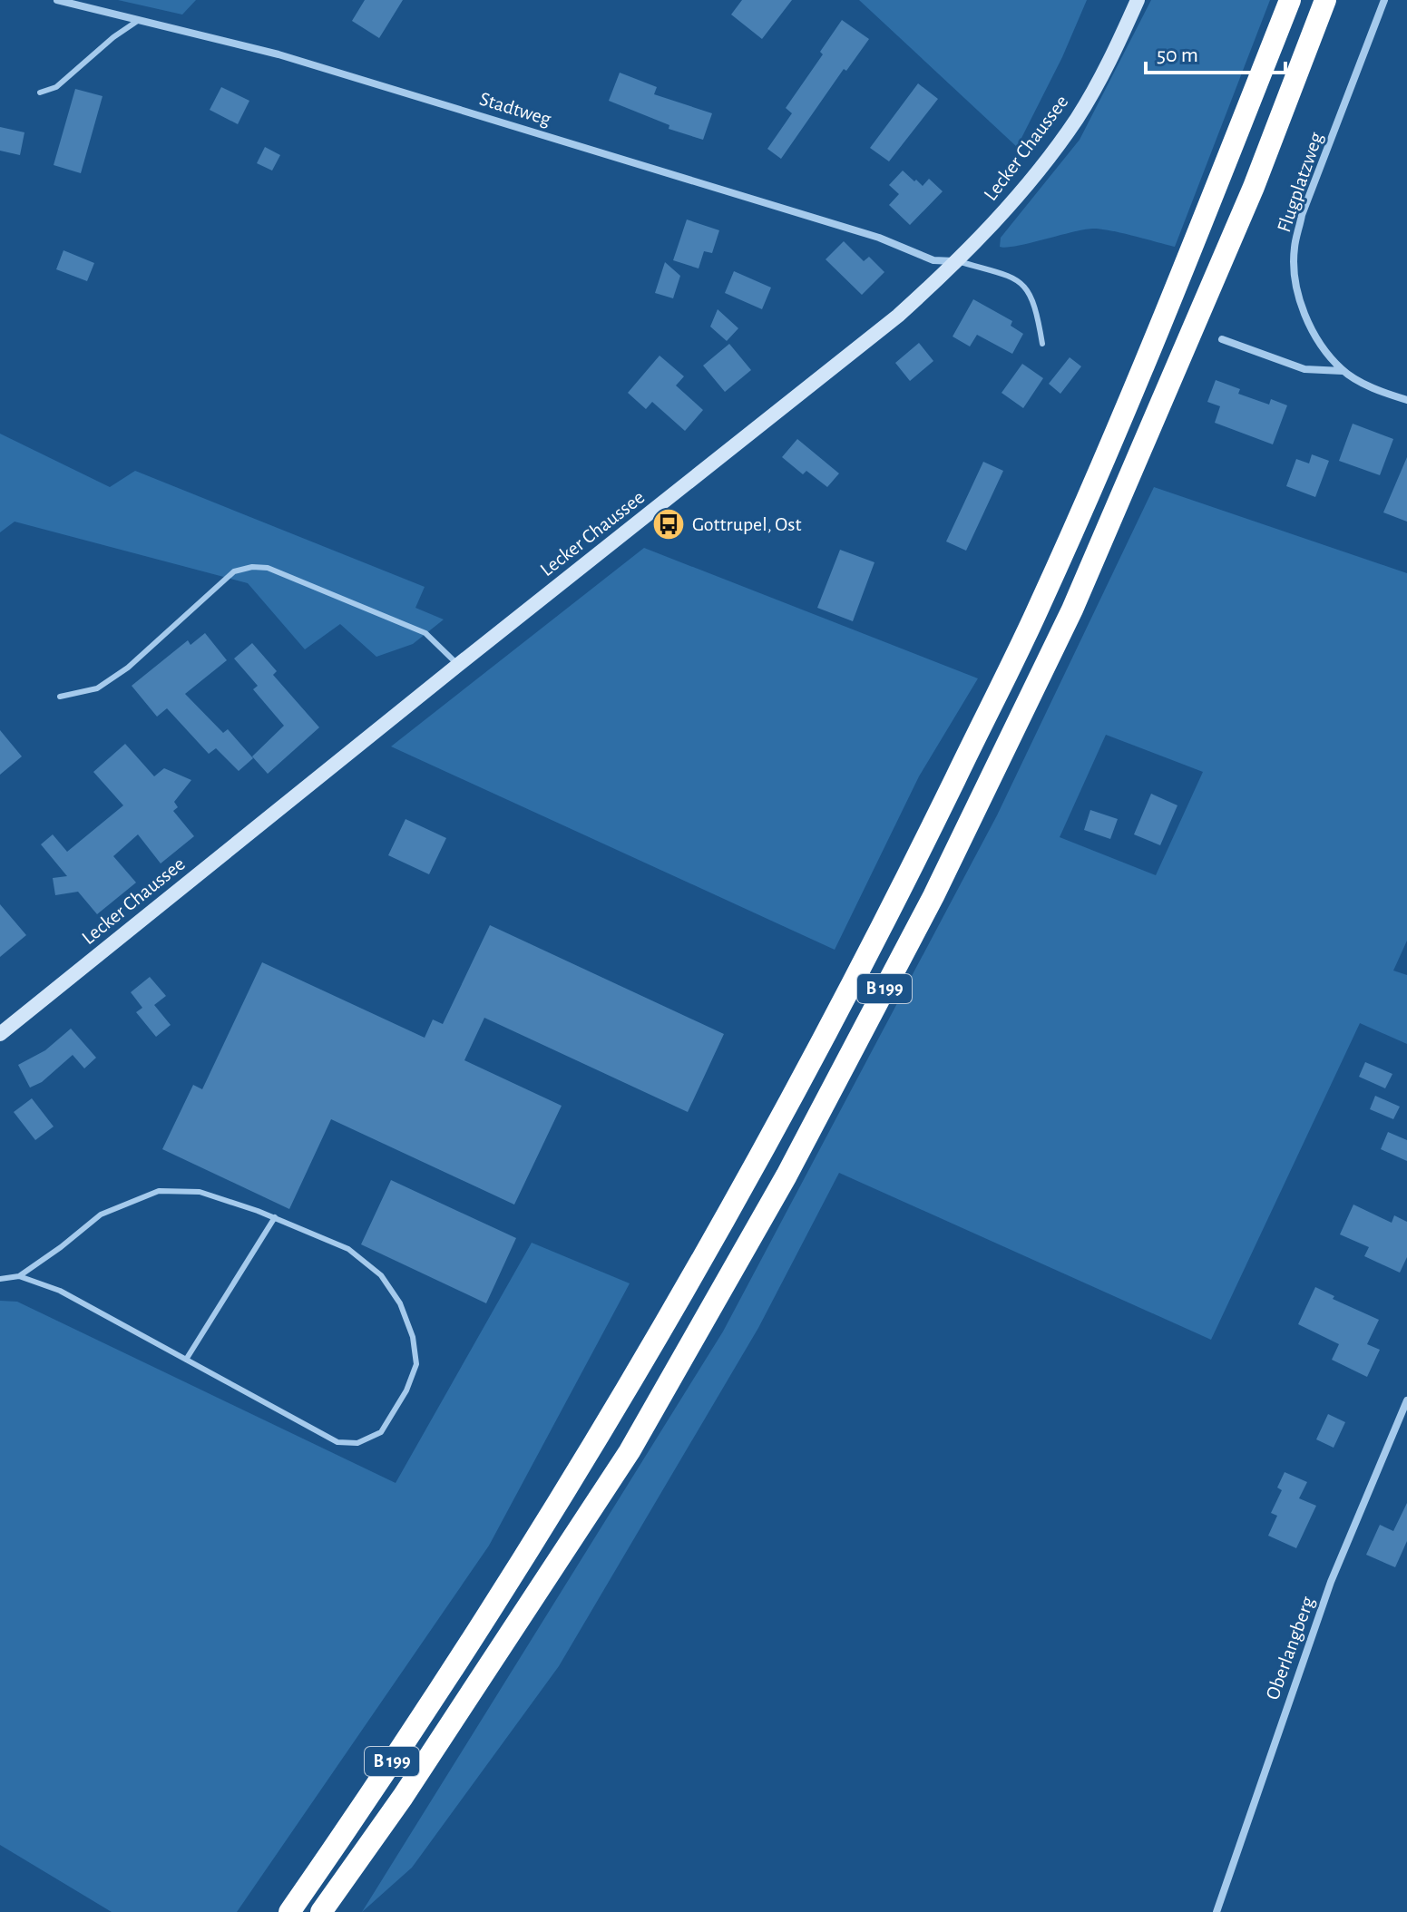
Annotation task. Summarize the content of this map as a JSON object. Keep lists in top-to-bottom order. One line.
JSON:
{"streets":{"highway":["B 199"],"street":["Stadtweg","Lecker Chaussee","Flugplatzweg","Oberlangberg"]},"crossings":[["Stadtweg","Lecker Chaussee"]],"places":{"bus stop":["Gottrupel, Ost"]},"scale_bar":"50 m"}
